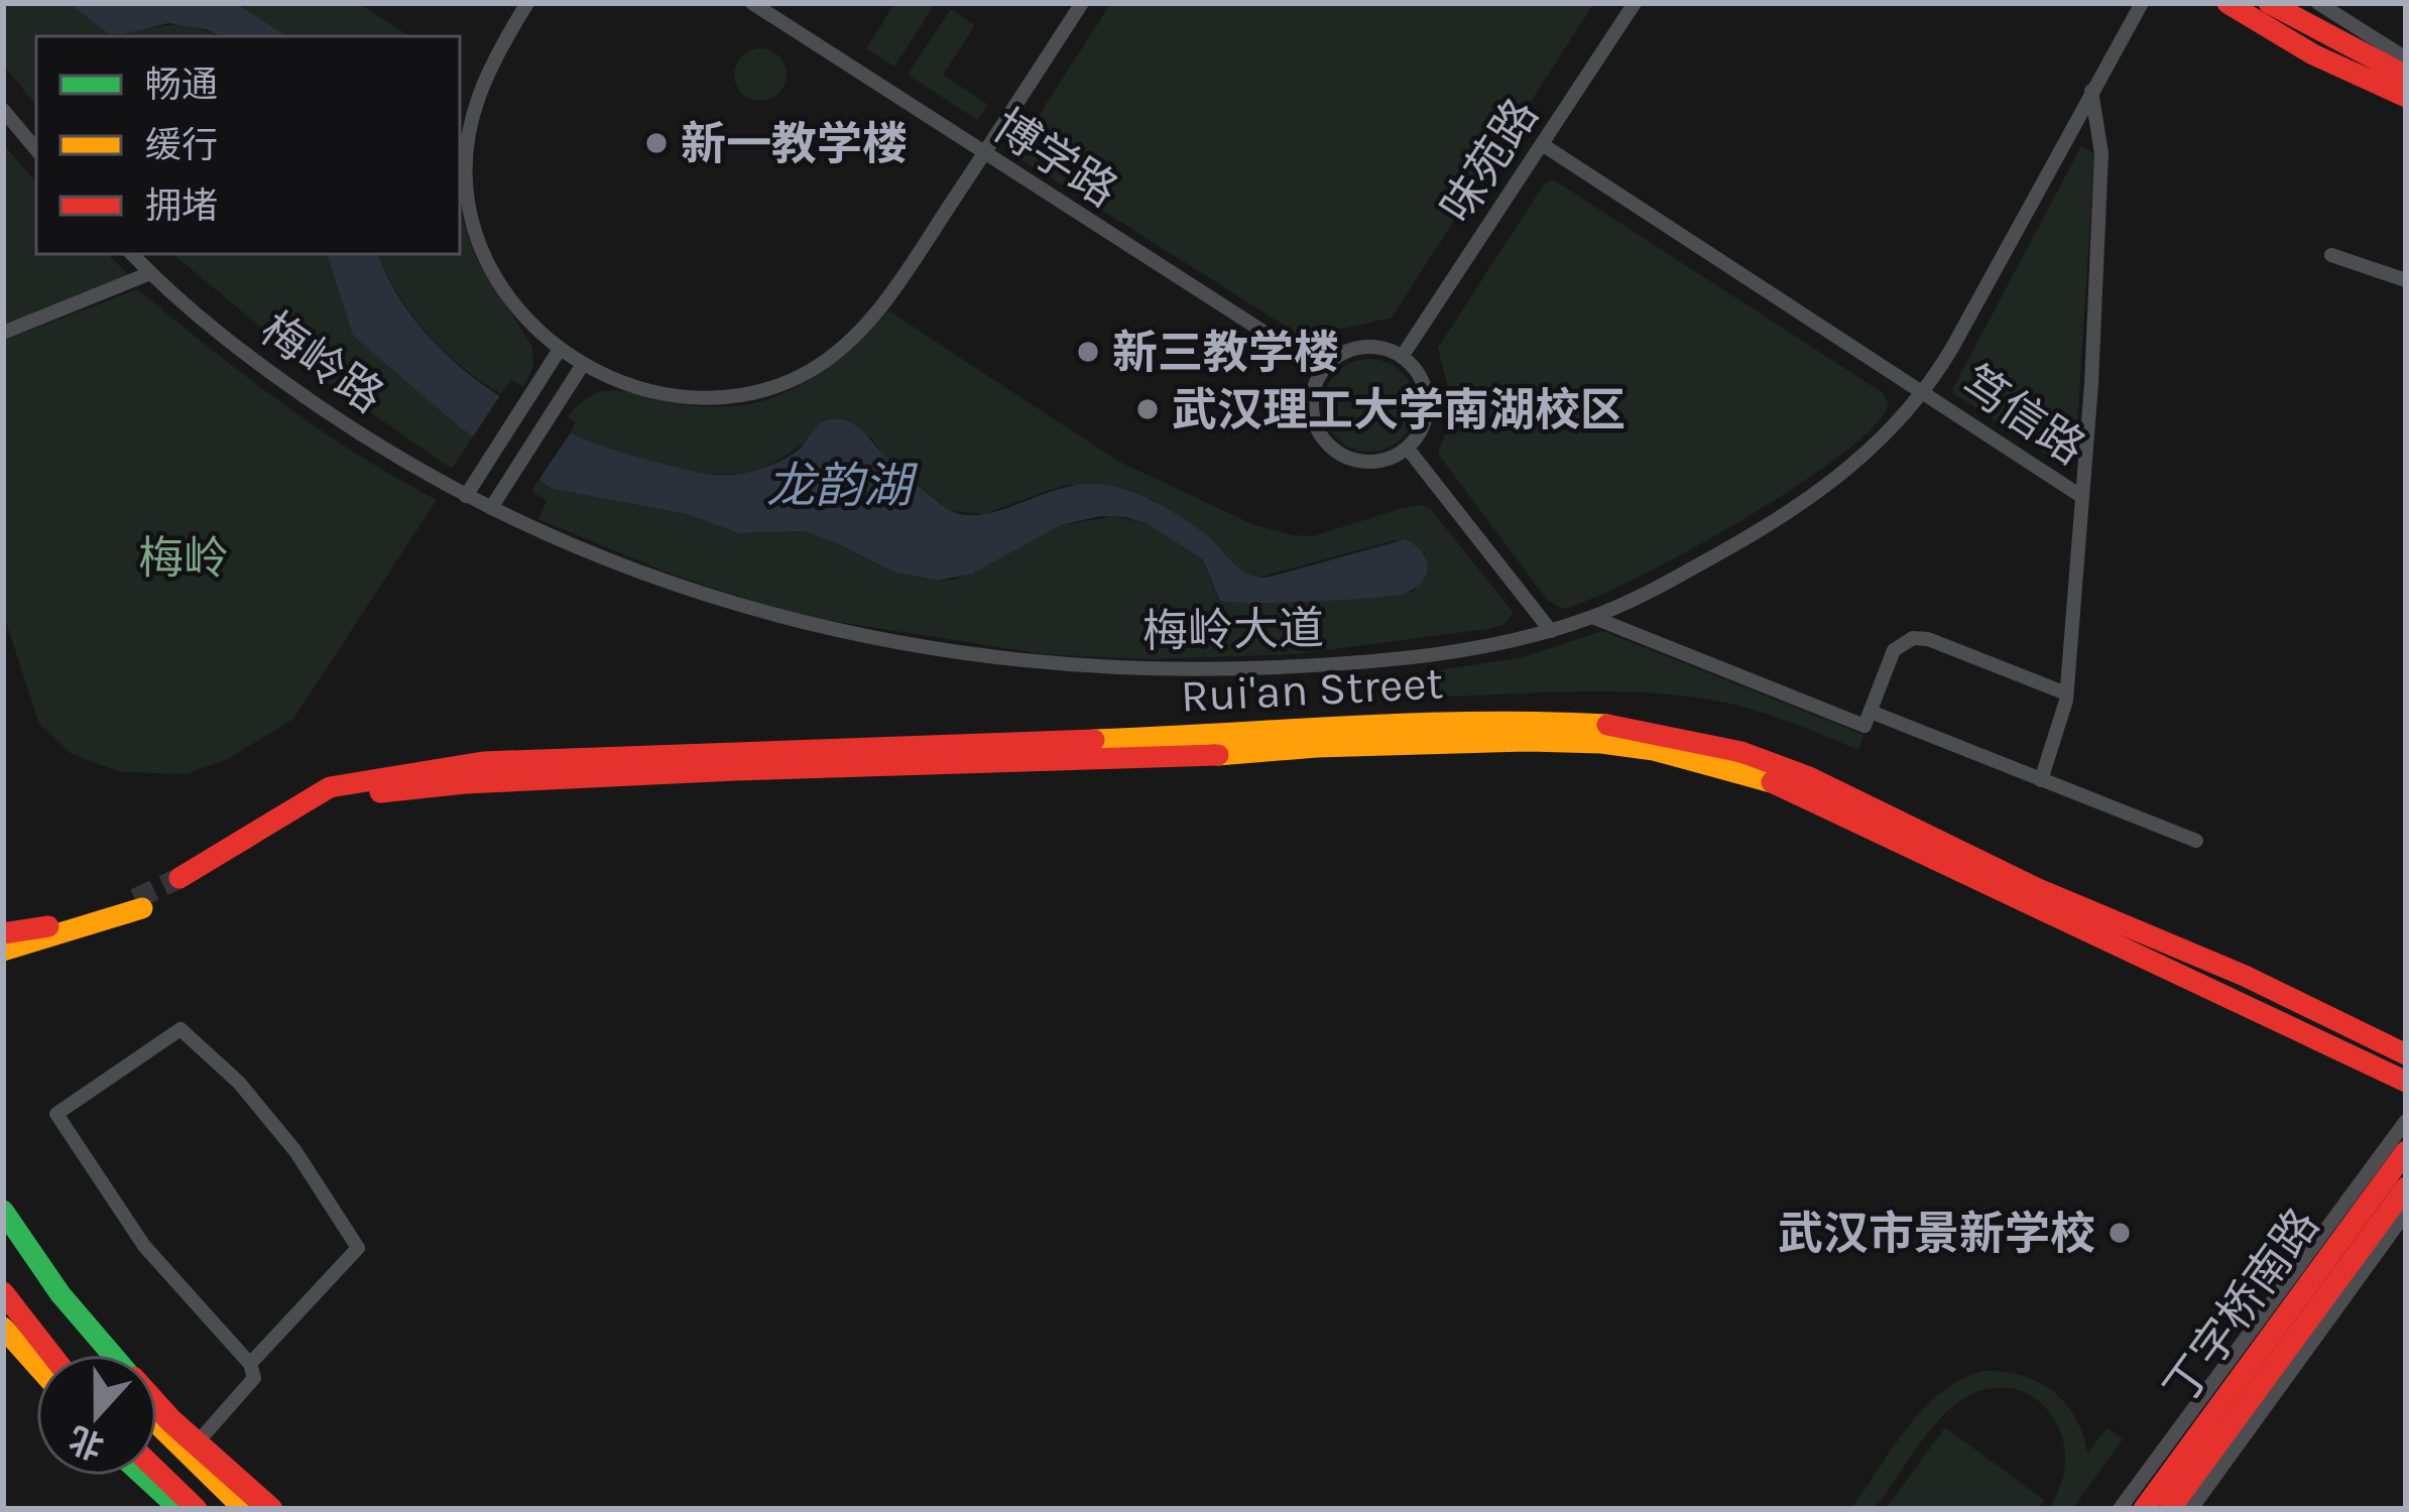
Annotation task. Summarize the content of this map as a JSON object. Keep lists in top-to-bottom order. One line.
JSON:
{"streets":{"main road":["Rui'an Street","丁字桥南路"],"street":["博学路","味苑路","梅岭路","笃信路","梅岭大道"]},"crossings":[["博学路","味苑路"],["味苑路","笃信路"],["梅岭路","梅岭大道"],["笃信路","梅岭大道"]],"water":["龙韵湖"],"parks":["梅岭"],"places":["新一教学楼","新三教学楼","武汉理工大学南湖校区","武汉市景新学校"],"legend":["畅通","缓行","拥堵"],"north":"bottom"}
